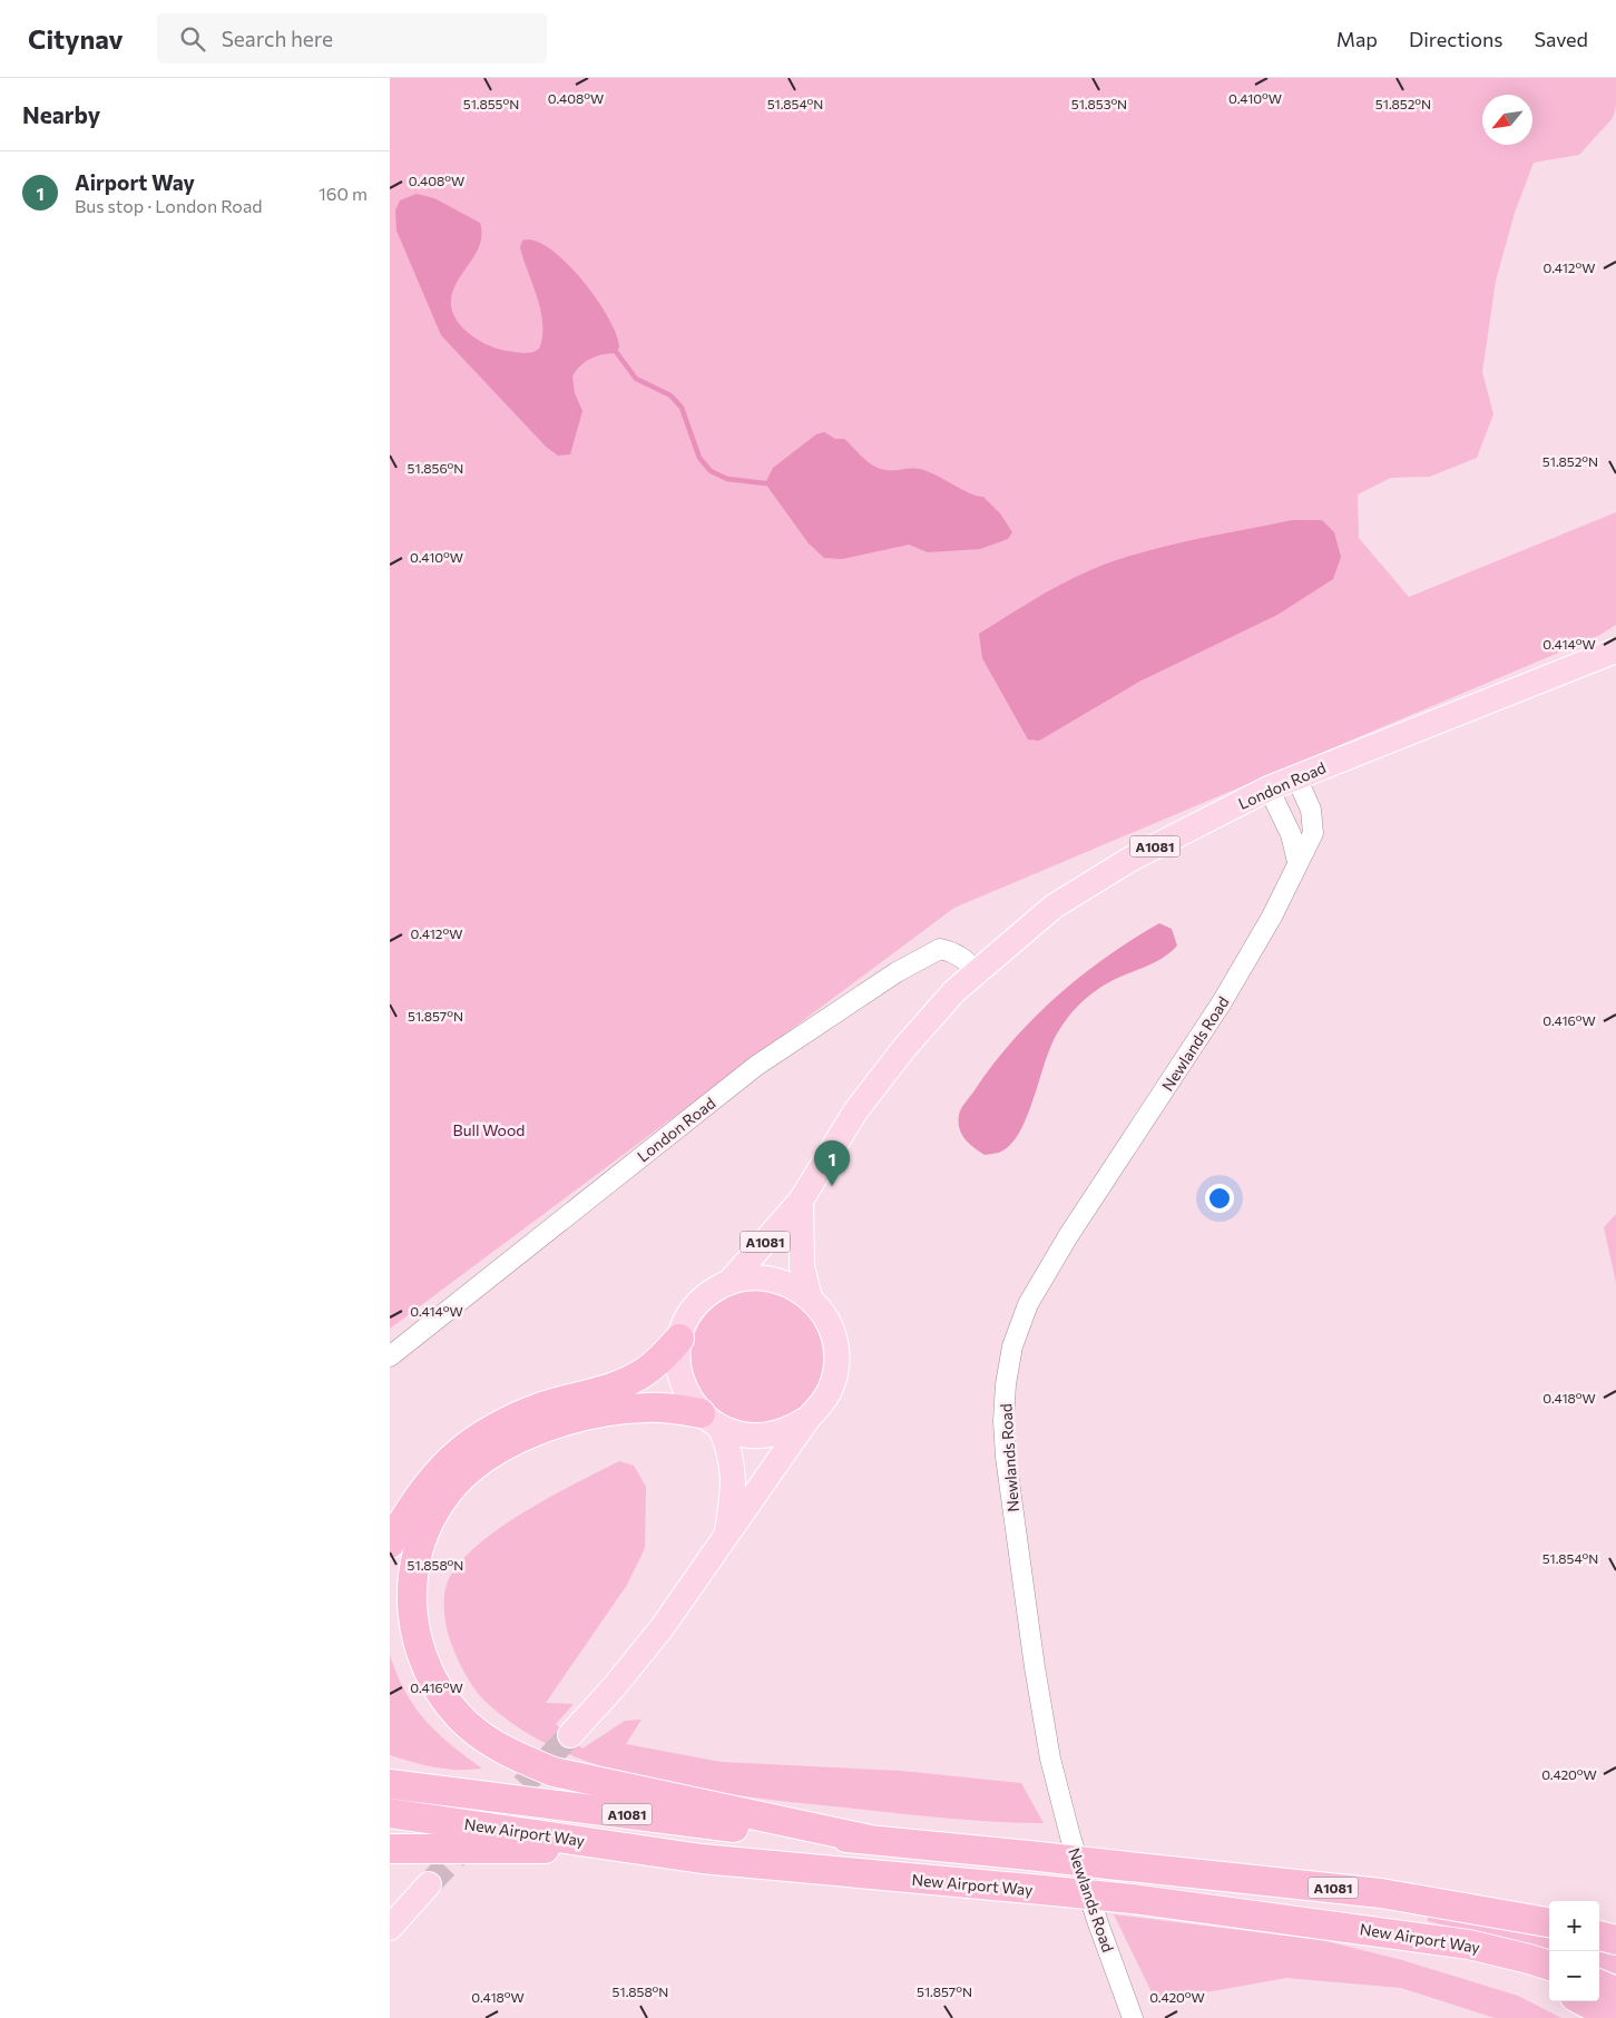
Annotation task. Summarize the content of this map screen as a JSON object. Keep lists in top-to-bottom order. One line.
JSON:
{"streets":{"highway":["A1081","New Airport Way"],"main road":["London Road"],"street":["Newlands Road"]},"crossings":[["London Road","A1081"],["London Road","Newlands Road"],["A1081","New Airport Way"]],"parks":["Bull Wood"],"north":"bottom left","page":{"header":"Citynav","search":"Search here","nav":["Map","Directions","Saved"],"heading":"Nearby","list":[{"mark":"1","name":"Airport Way","note":"Bus stop · London Road","value":"160 m"}],"pins":"1","map_buttons":["+","−"]},"coordinates":["0.410°W","0.408°W","51.855°N","51.854°N","51.853°N","51.852°N","0.412°W","51.856°N","0.414°W","51.857°N","0.416°W","0.418°W","51.858°N","0.420°W"]}
